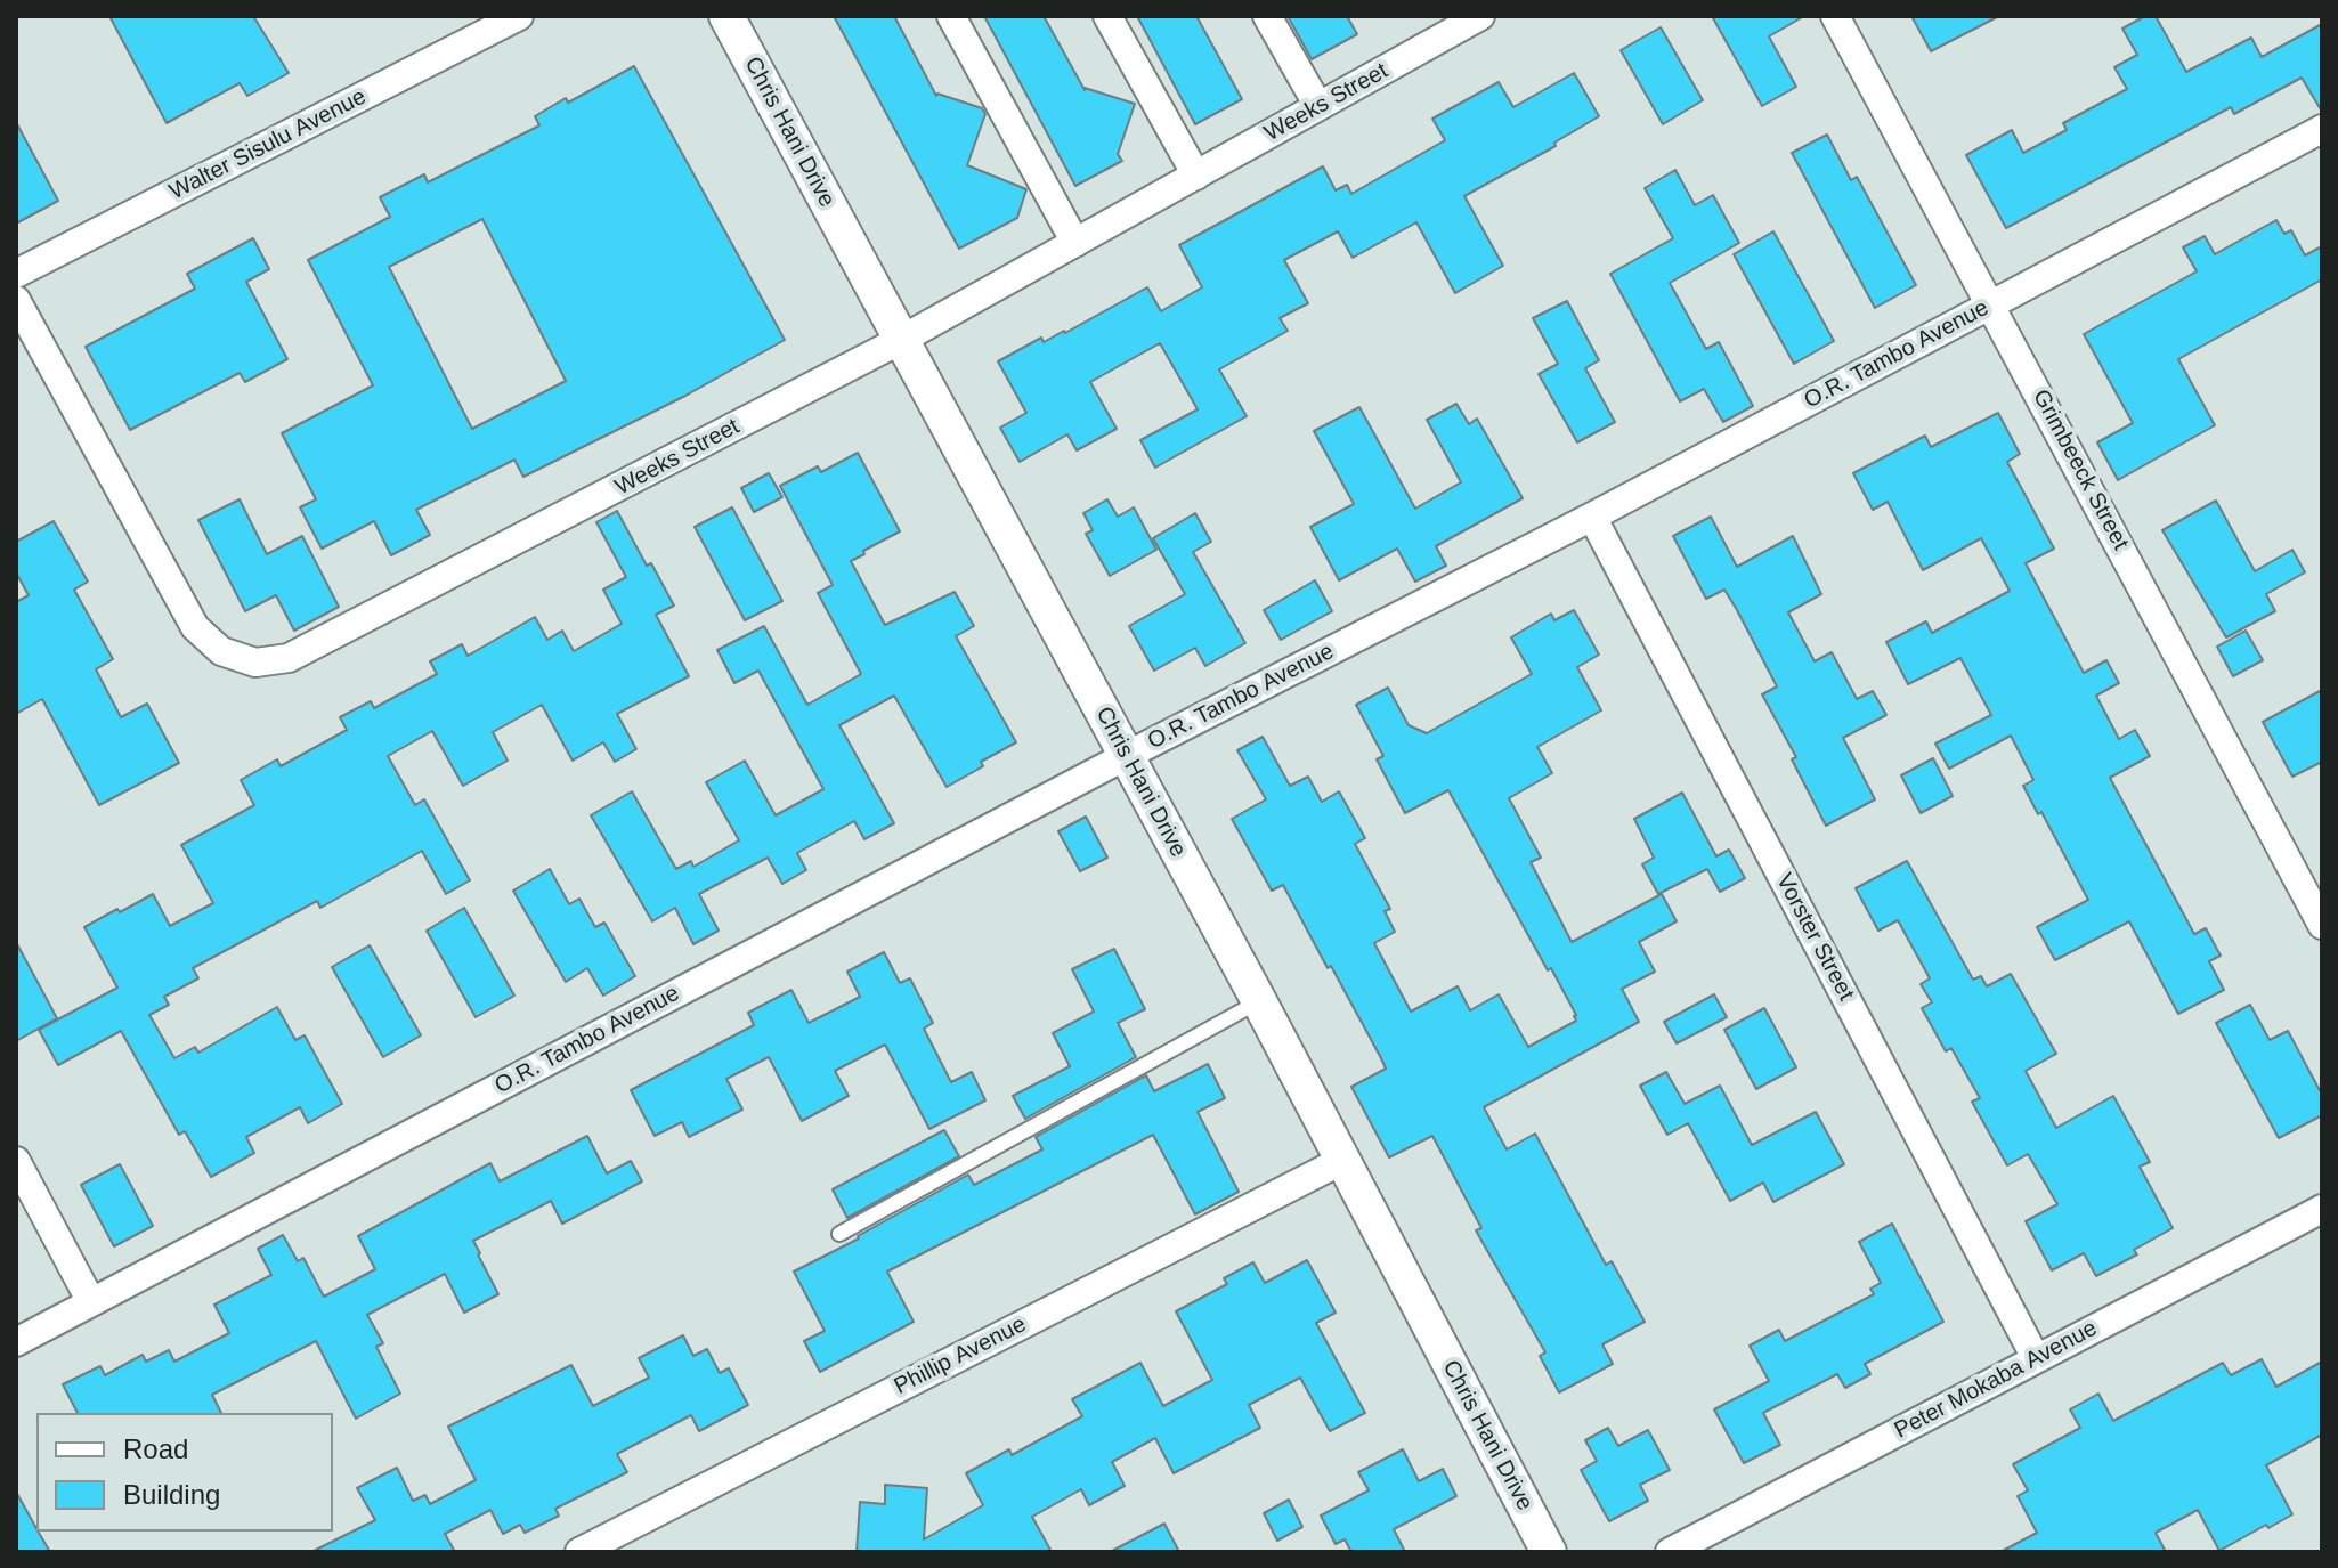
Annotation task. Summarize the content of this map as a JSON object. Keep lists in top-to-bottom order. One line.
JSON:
{"streets":{"street":["Weeks Street","Chris Hani Drive","Walter Sisulu Avenue","O.R. Tambo Avenue","Grimbeeck Street","Vorster Street","Phillip Avenue","Peter Mokaba Avenue"]},"crossings":[["Weeks Street","Chris Hani Drive"],["Chris Hani Drive","O.R. Tambo Avenue"],["Chris Hani Drive","Phillip Avenue"],["O.R. Tambo Avenue","Grimbeeck Street"],["O.R. Tambo Avenue","Vorster Street"],["Vorster Street","Peter Mokaba Avenue"]],"legend":["Road","Building"]}
